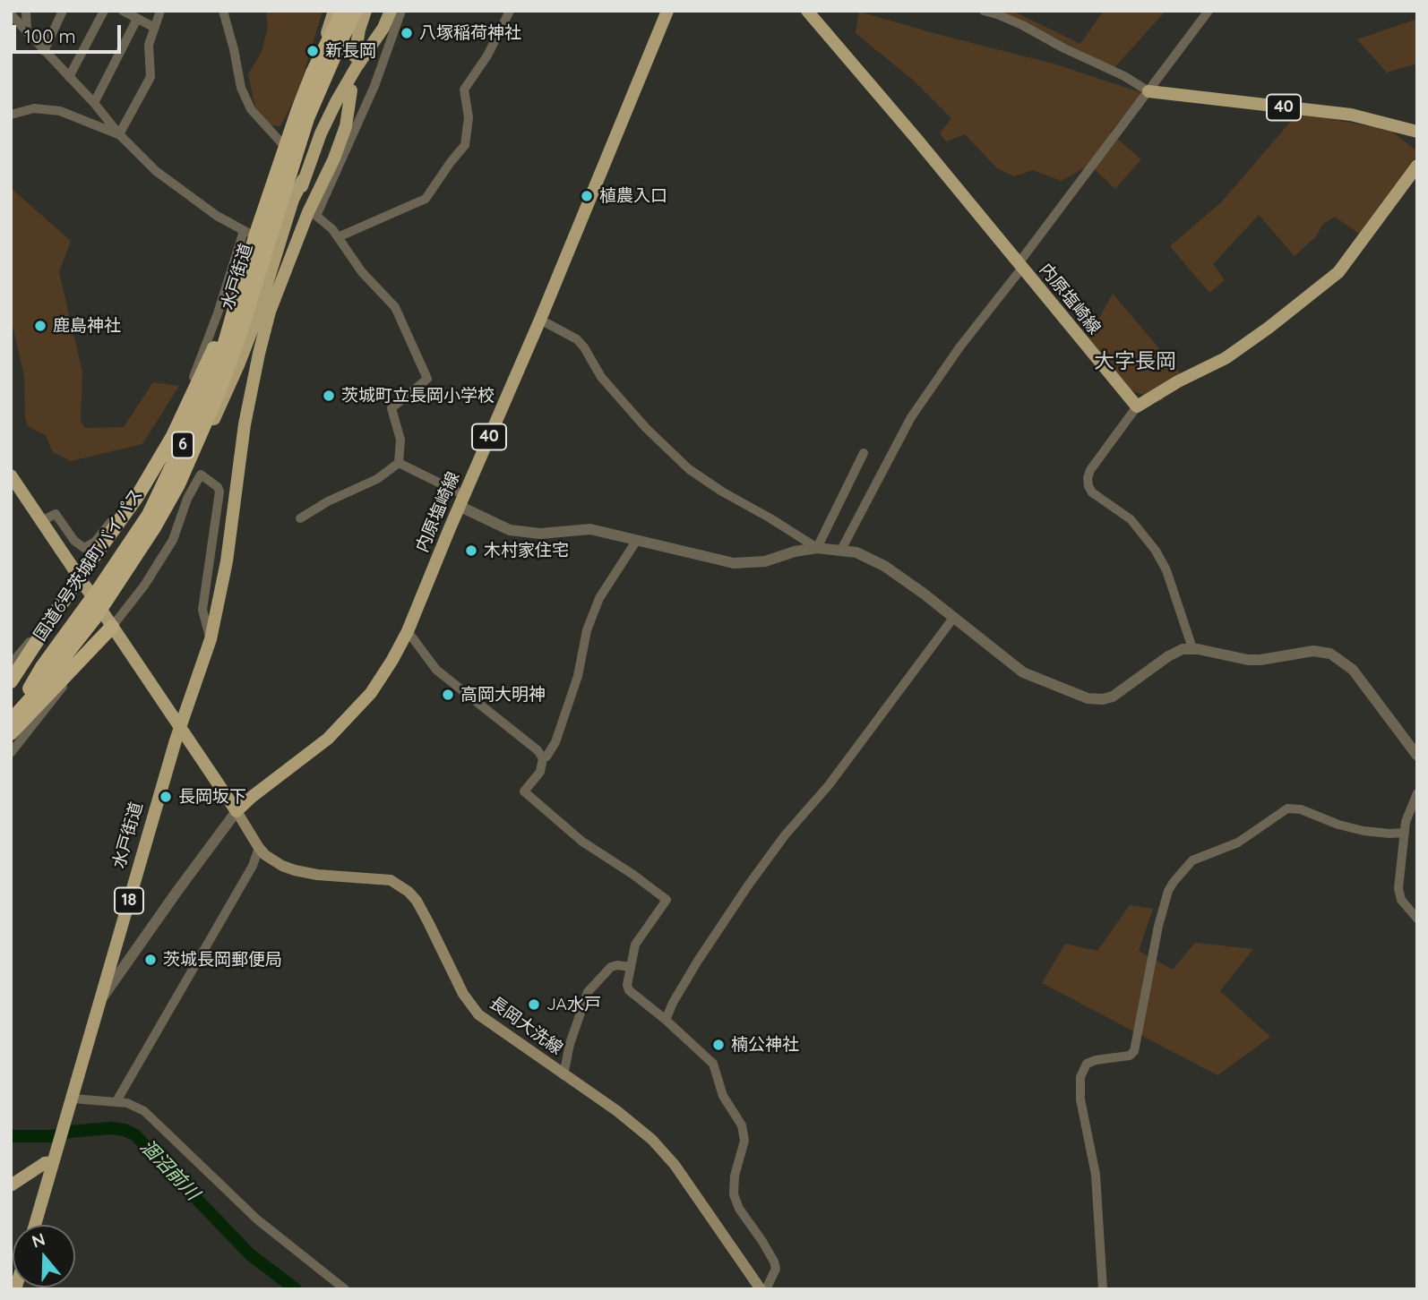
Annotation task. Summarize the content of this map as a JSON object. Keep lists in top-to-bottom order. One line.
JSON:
{"streets":{"highway":["水戸街道","6","国道6号茨城町バイパス"],"main road":["40","内原塩崎線","18","長岡大洗線"]},"crossings":[["水戸街道","6"],["水戸街道","国道6号茨城町バイパス"],["内原塩崎線","長岡大洗線"]],"districts":["大字長岡"],"water":["涸沼前川"],"places":["八塚稲荷神社","新長岡","植農入口","鹿島神社","茨城町立長岡小学校","木村家住宅","高岡大明神","長岡坂下","茨城長岡郵便局","JA水戸","楠公神社"],"scale_bar":"100 m","north":"top"}
